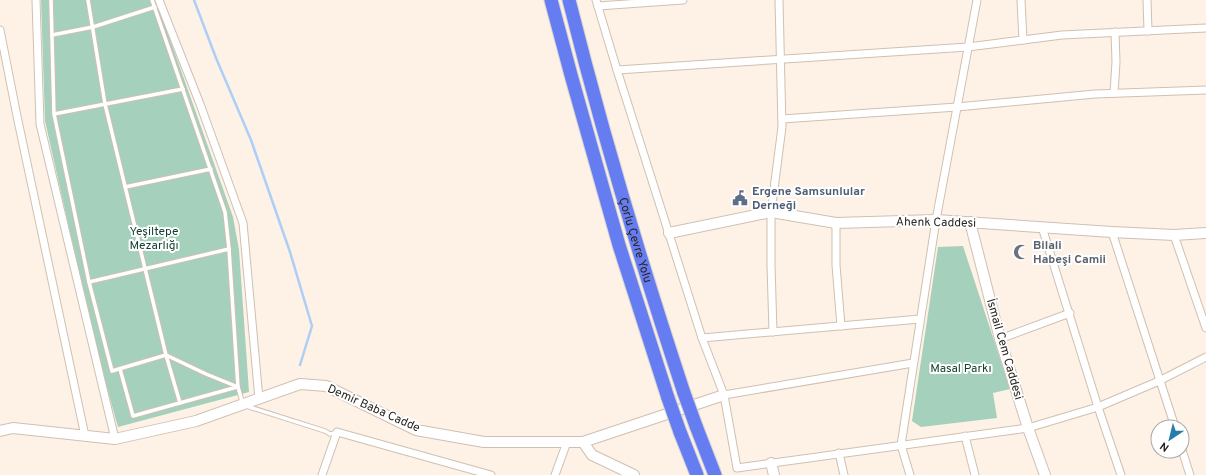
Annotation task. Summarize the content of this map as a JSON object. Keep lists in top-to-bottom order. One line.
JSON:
{"streets":{"highway":["Çorlu Çevre Yolu"],"street":["Ahenk Caddesi","İsmail Cem Caddesi","Demir Baba Cadde"]},"crossings":[["Ahenk Caddesi","İsmail Cem Caddesi"]],"parks":["Yeşiltepe Mezarlığı","Masal Parkı"],"places":{"public building":["Ergene Samsunlular Derneği"],"mosque":["Bilali Habeşi Camii"]},"north":"bottom left"}
